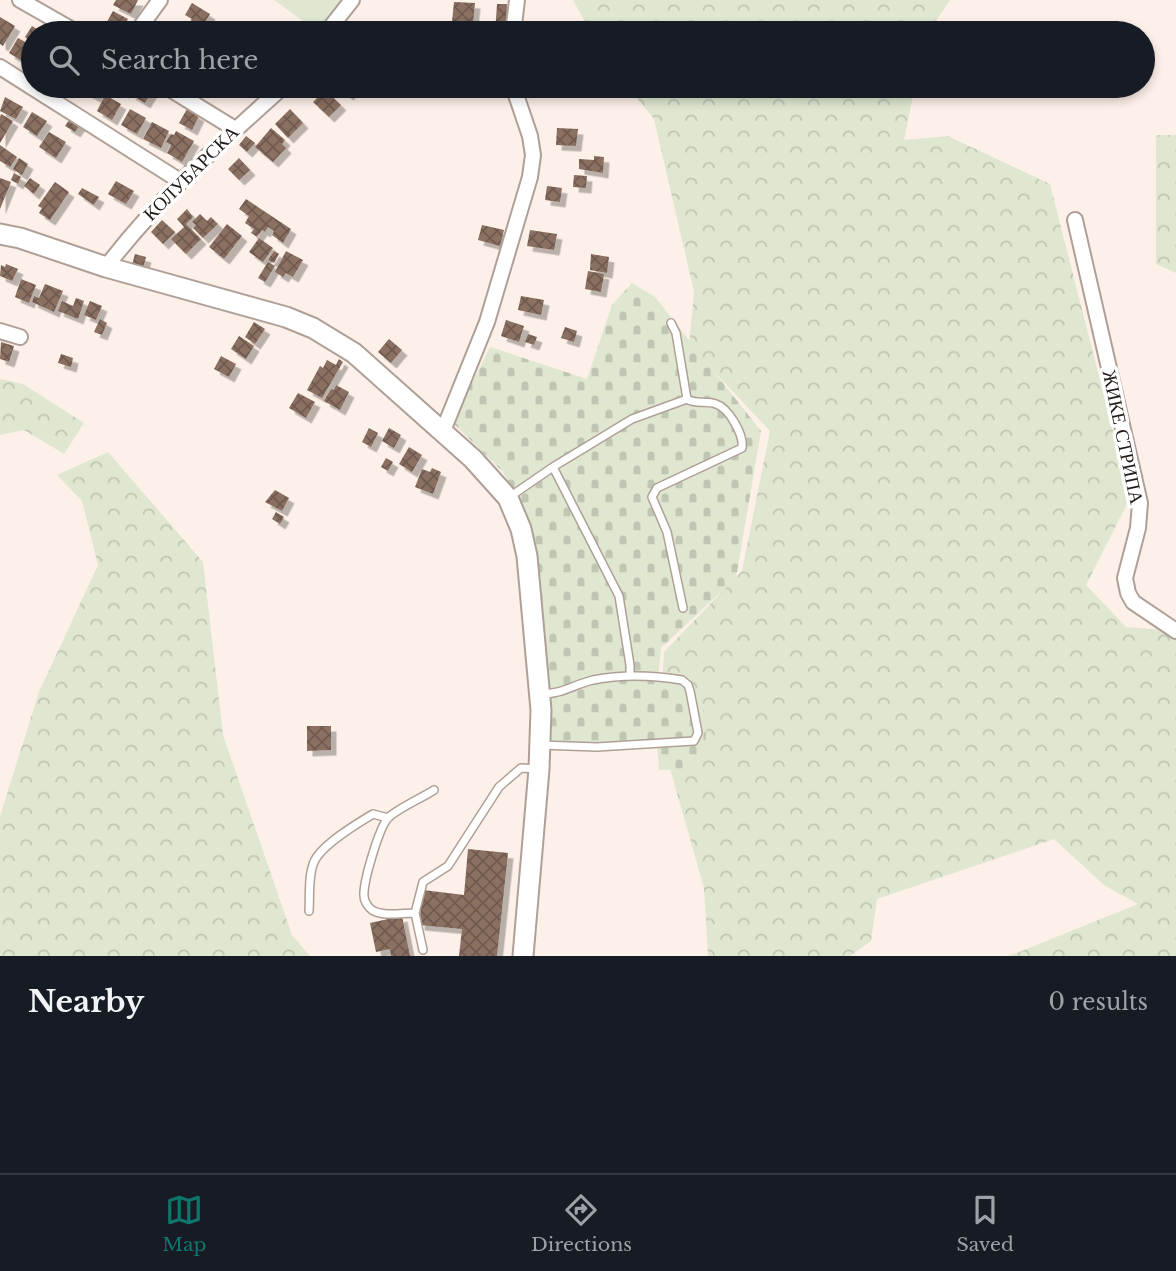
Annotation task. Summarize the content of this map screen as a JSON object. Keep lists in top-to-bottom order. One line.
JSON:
{"streets":{"street":["КОЛУБАРСКА","ЖИКЕ СТРИПА"]},"page":{"search":"Search here","heading":["Nearby","0 results"],"nav":["Map","Directions","Saved"]}}
